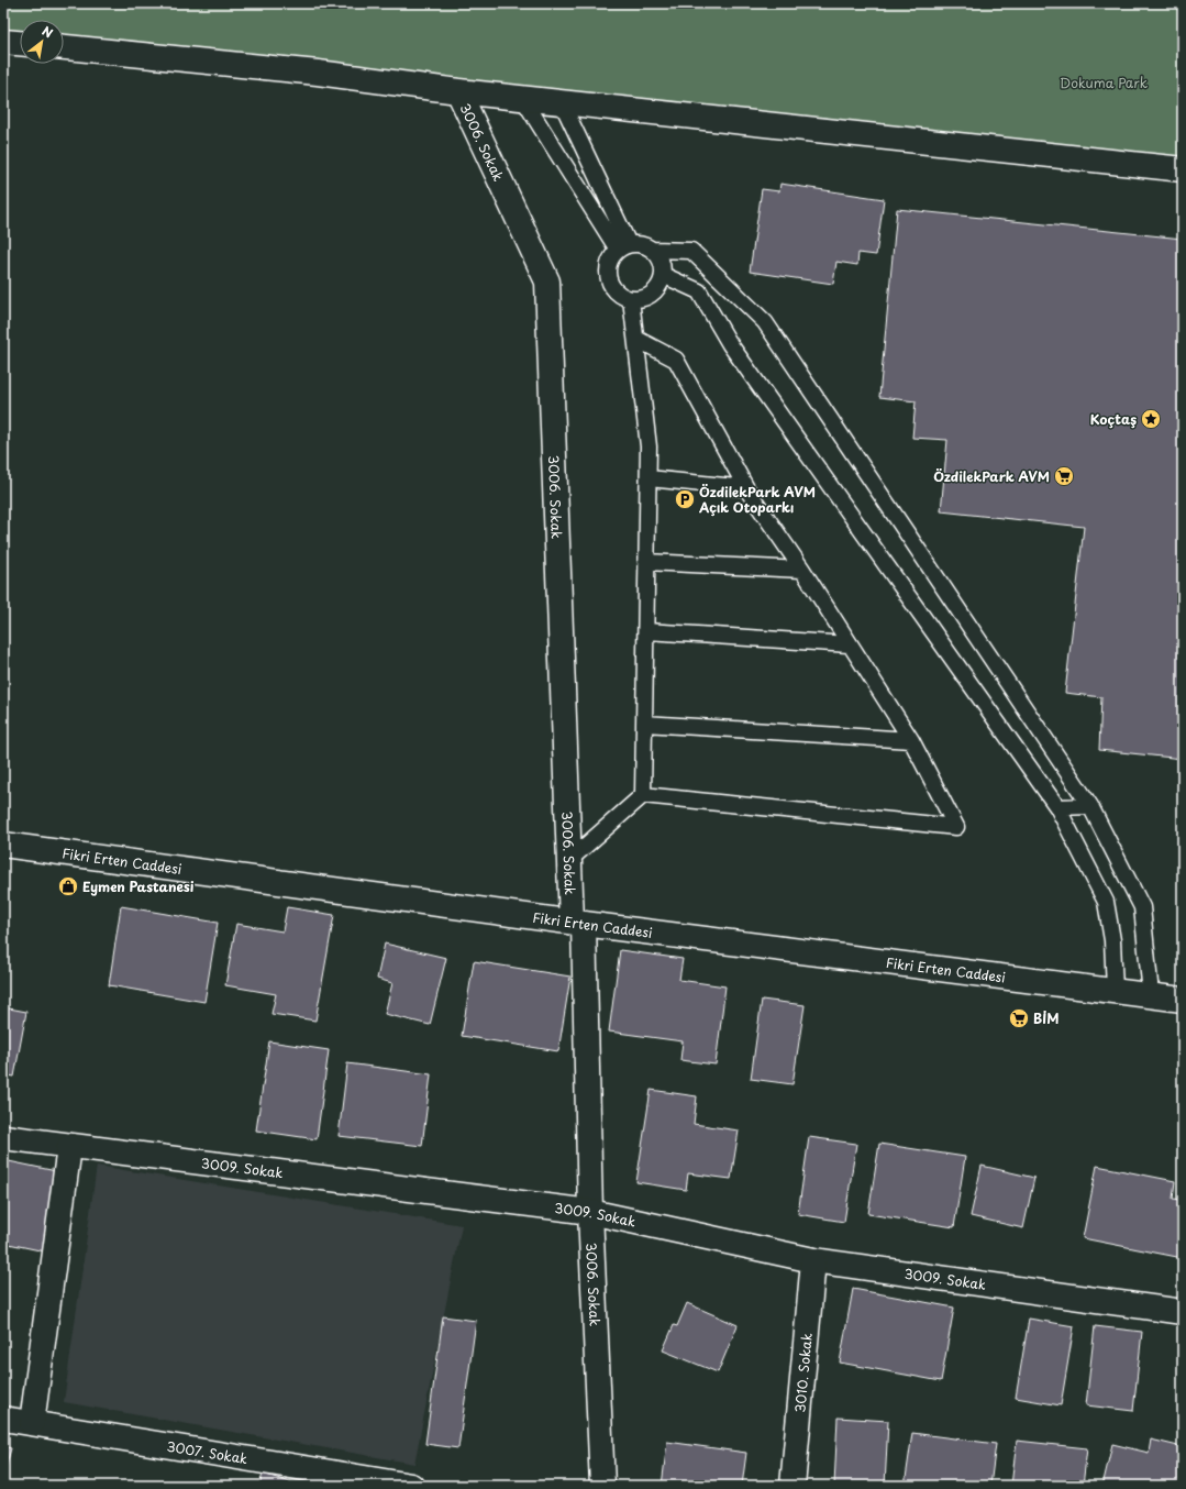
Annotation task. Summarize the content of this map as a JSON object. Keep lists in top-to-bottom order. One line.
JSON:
{"streets":{"street":["3006. Sokak","Fikri Erten Caddesi","3009. Sokak","3010. Sokak","3007. Sokak"]},"crossings":[["3006. Sokak","Fikri Erten Caddesi"],["3006. Sokak","3009. Sokak"],["3009. Sokak","3010. Sokak"]],"parks":["Dokuma Park"],"places":{"place":["Koçtaş"],"supermarket":["ÖzdilekPark AVM","BİM"],"parking":["ÖzdilekPark AVM Açık Otoparkı"],"shop":["Eymen Pastanesi"]},"north":"top right"}
